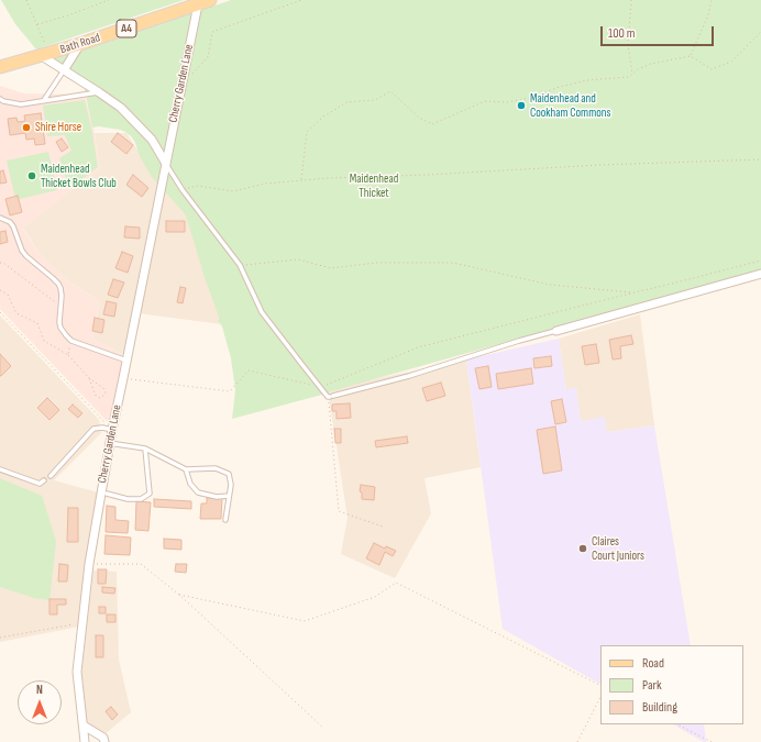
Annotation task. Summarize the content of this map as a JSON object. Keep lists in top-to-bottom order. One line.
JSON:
{"streets":{"main road":["A4","Bath Road"],"street":["Cherry Garden Lane"]},"crossings":[["Bath Road","Cherry Garden Lane"]],"parks":["Maidenhead Thicket"],"places":["Maidenhead and Cookham Commons","Shire Horse","Maidenhead Thicket Bowls Club","Claires Court Juniors"],"legend":["Road","Park","Building"],"scale_bar":"100 m","north":"top"}
